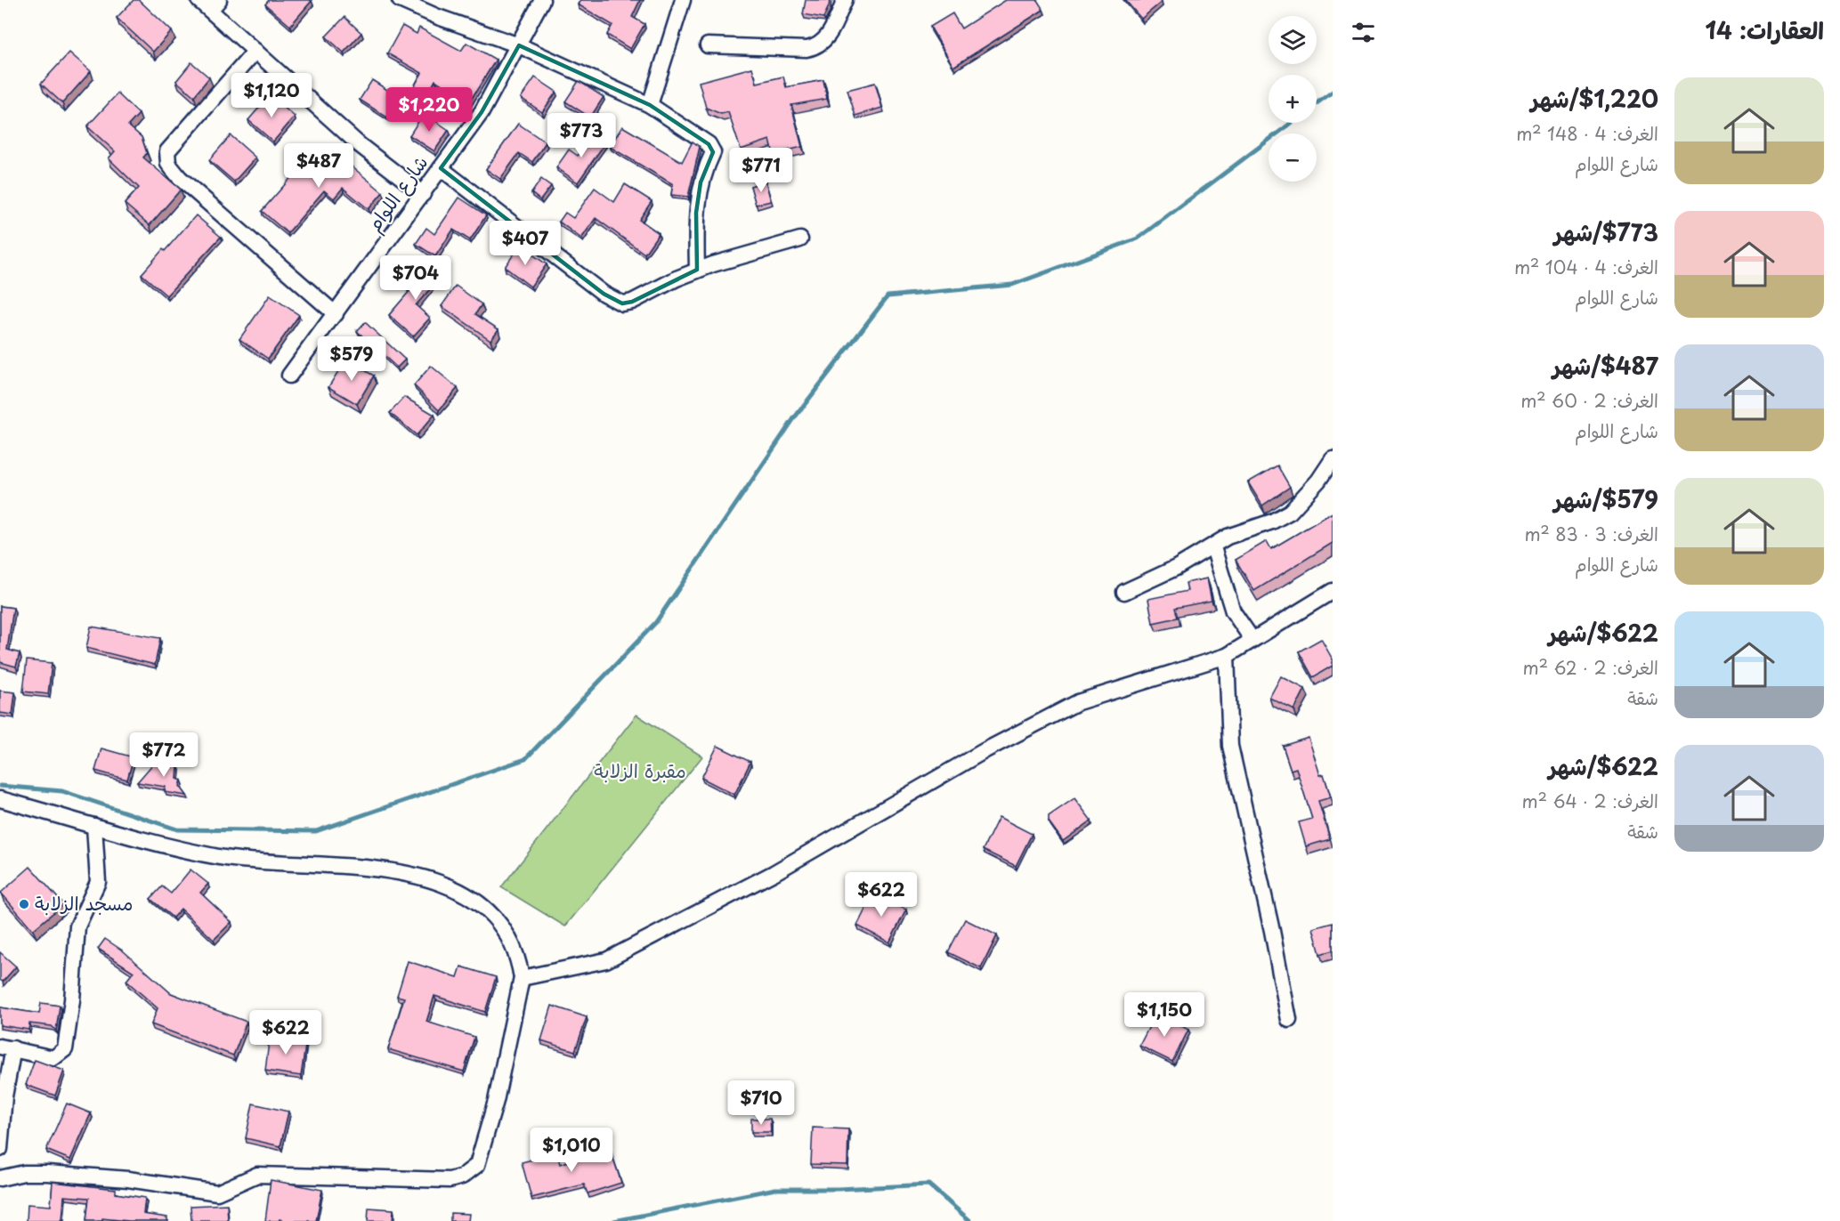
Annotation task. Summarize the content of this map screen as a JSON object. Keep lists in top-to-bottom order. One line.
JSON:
{"streets":{"street":["شارع اللوام"]},"parks":["مقبرة الزلابة"],"places":["مسجد الزلابة"],"page":{"heading":"العقارات: 14","map_buttons":["+","−"],"list":[{"name":"$1,220/شهر","note":"الغرف: 4 · 148 m² · شارع اللوام"},{"name":"$773/شهر","note":"الغرف: 4 · 104 m² · شارع اللوام"},{"name":"$487/شهر","note":"الغرف: 2 · 60 m² · شارع اللوام"},{"name":"$579/شهر","note":"الغرف: 3 · 83 m² · شارع اللوام"},{"name":"$622/شهر","note":"الغرف: 2 · 62 m² · شقة"},{"name":"$622/شهر","note":"الغرف: 2 · 64 m² · شقة"}],"price":["$1,120","$1,220","$773","$487","$771","$407","$704","$579","$772","$622","$1,150","$622","$710","$1,010"]}}
